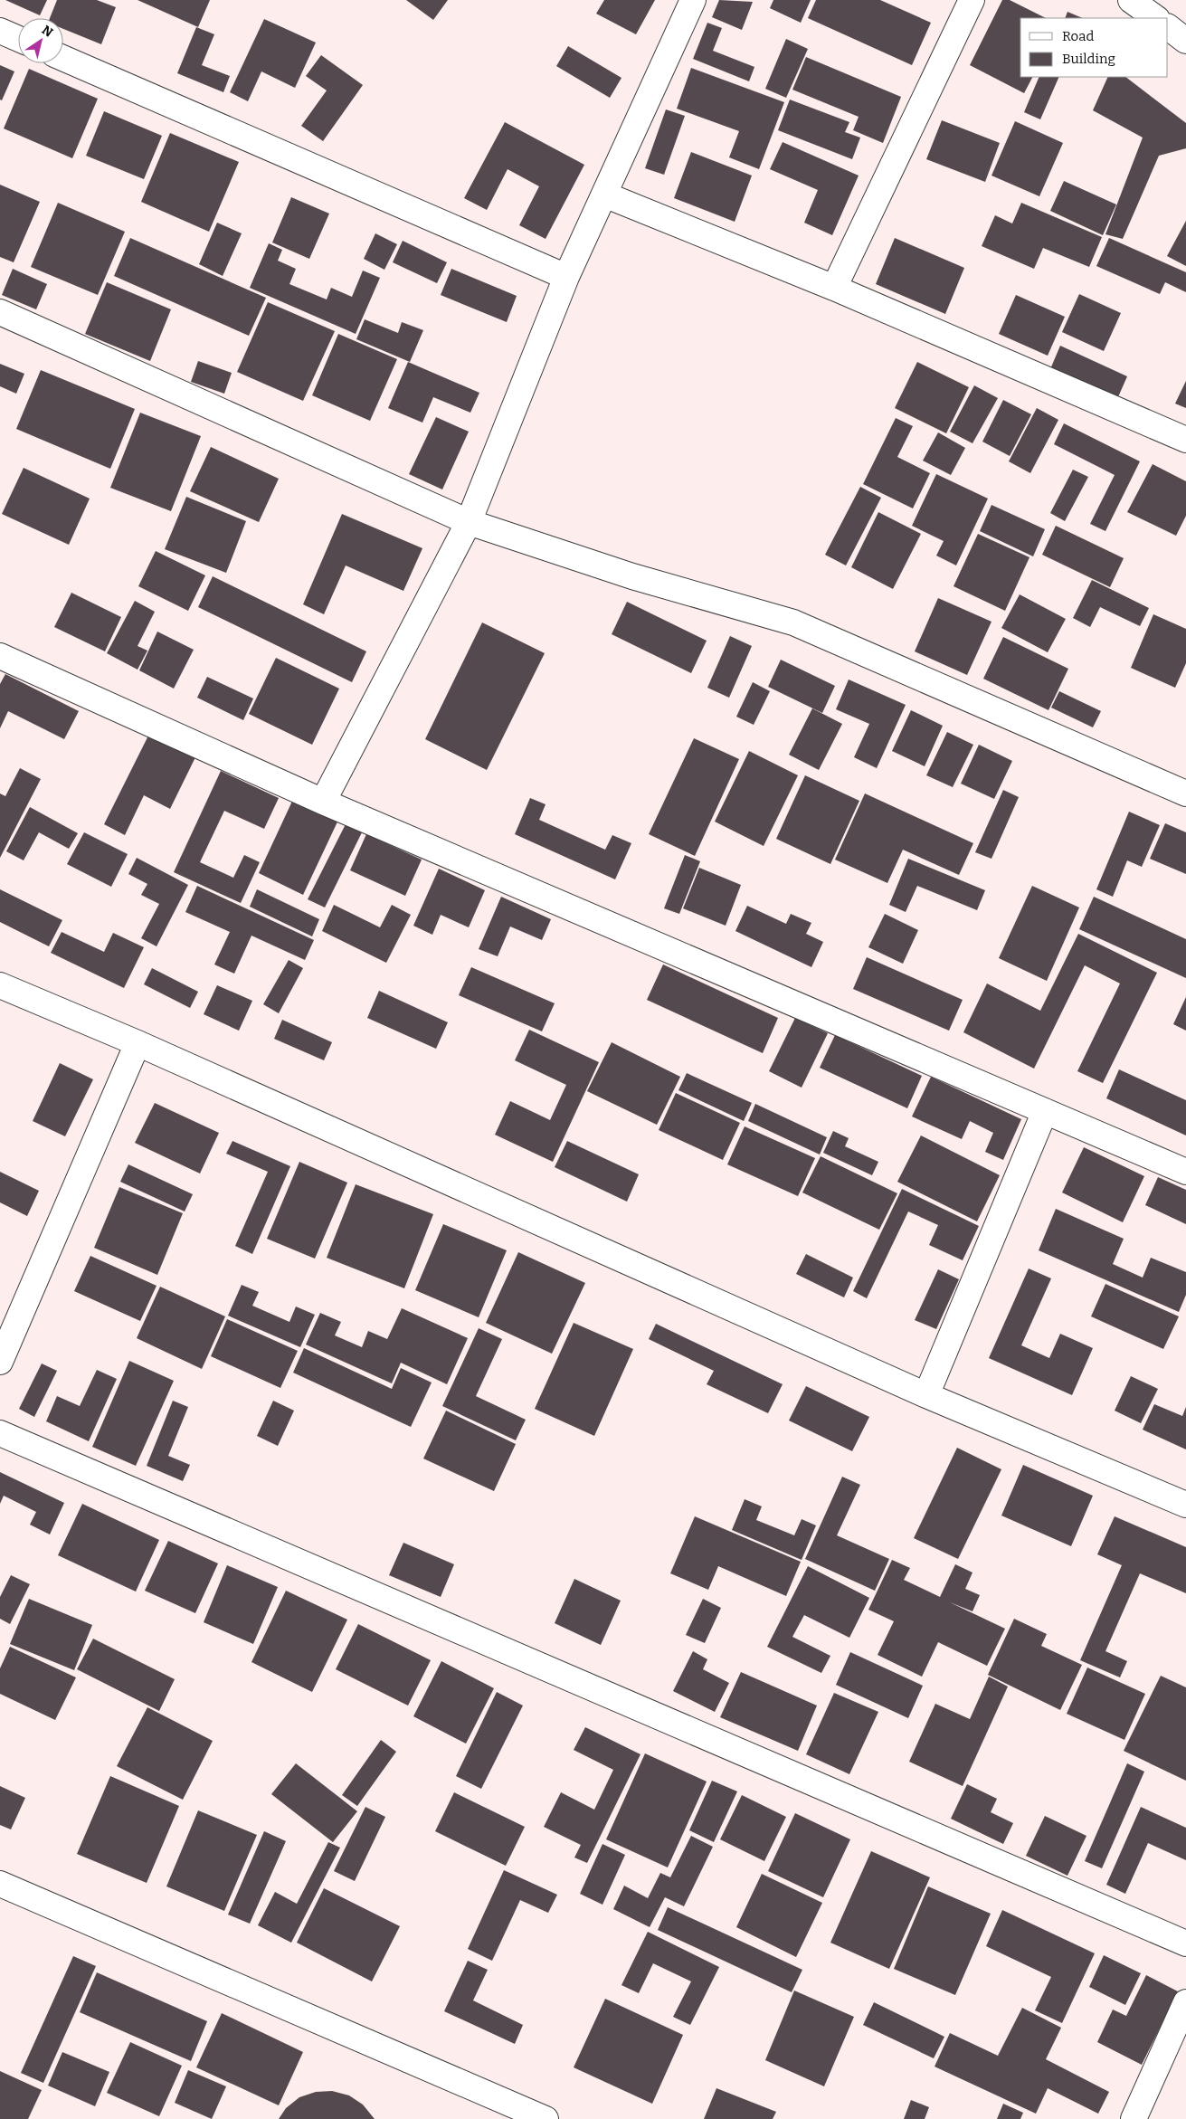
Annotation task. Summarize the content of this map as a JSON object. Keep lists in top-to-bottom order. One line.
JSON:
{"legend":["Road","Building"],"north":"top right"}
